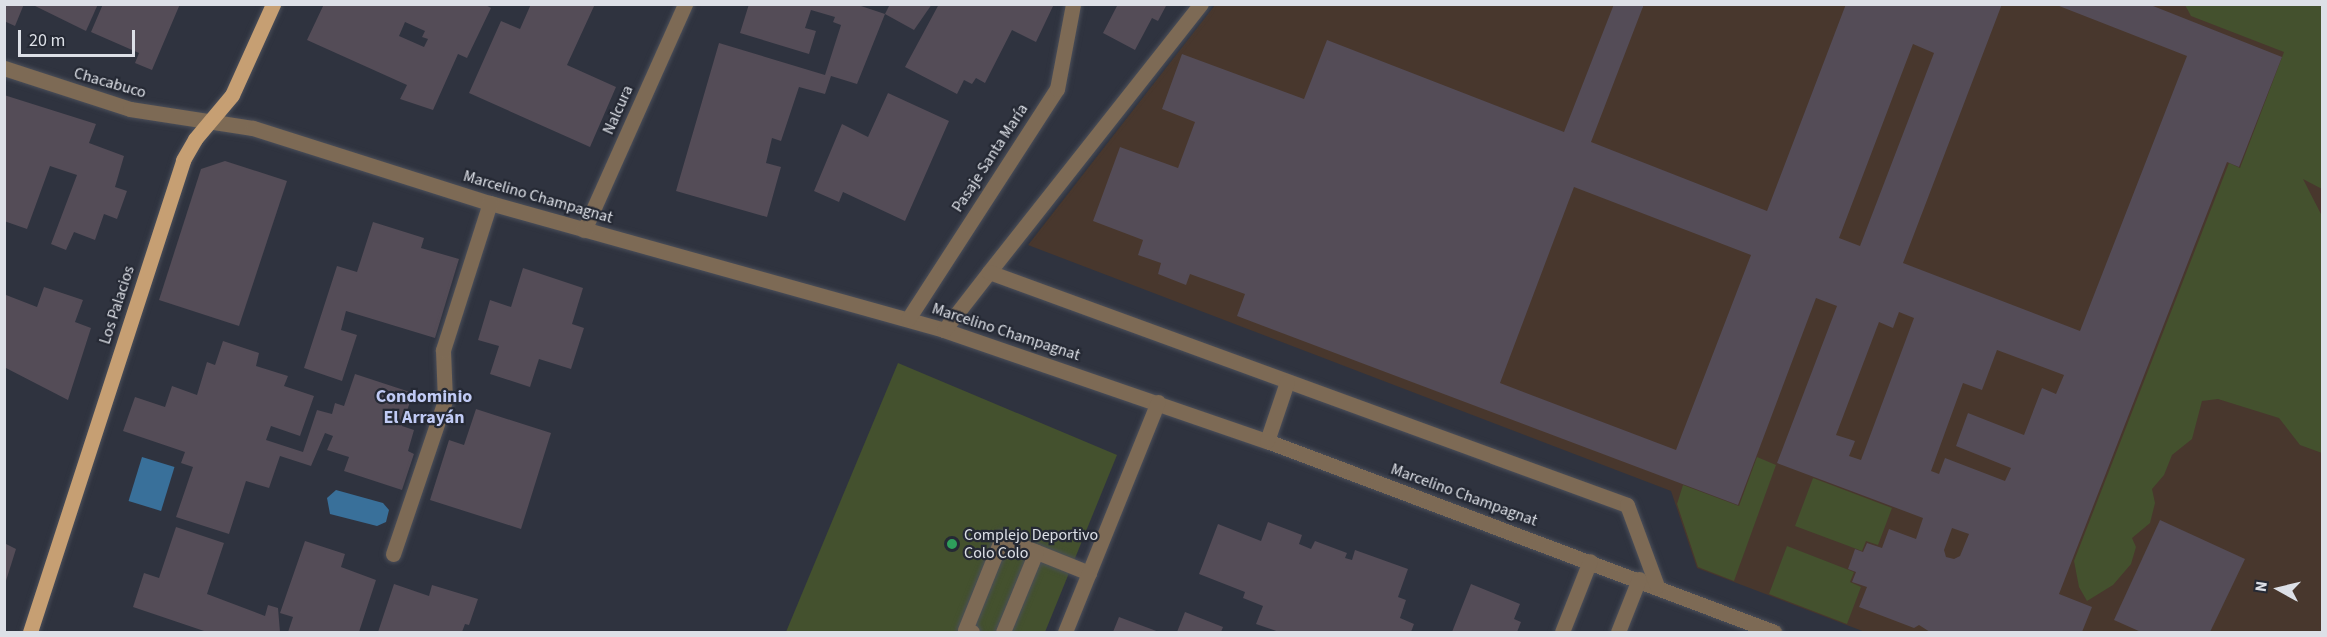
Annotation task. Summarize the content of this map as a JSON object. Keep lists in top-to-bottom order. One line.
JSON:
{"streets":{"main road":["Los Palacios"],"street":["Chacabuco","Nalcura","Pasaje Santa María","Marcelino Champagnat"]},"crossings":[["Chacabuco","Marcelino Champagnat"],["Chacabuco","Los Palacios"],["Nalcura","Marcelino Champagnat"],["Pasaje Santa María","Marcelino Champagnat"],["Marcelino Champagnat","Los Palacios"]],"districts":["Condominio El Arrayán"],"places":["Complejo Deportivo Colo Colo"],"scale_bar":"20 m","north":"left"}
